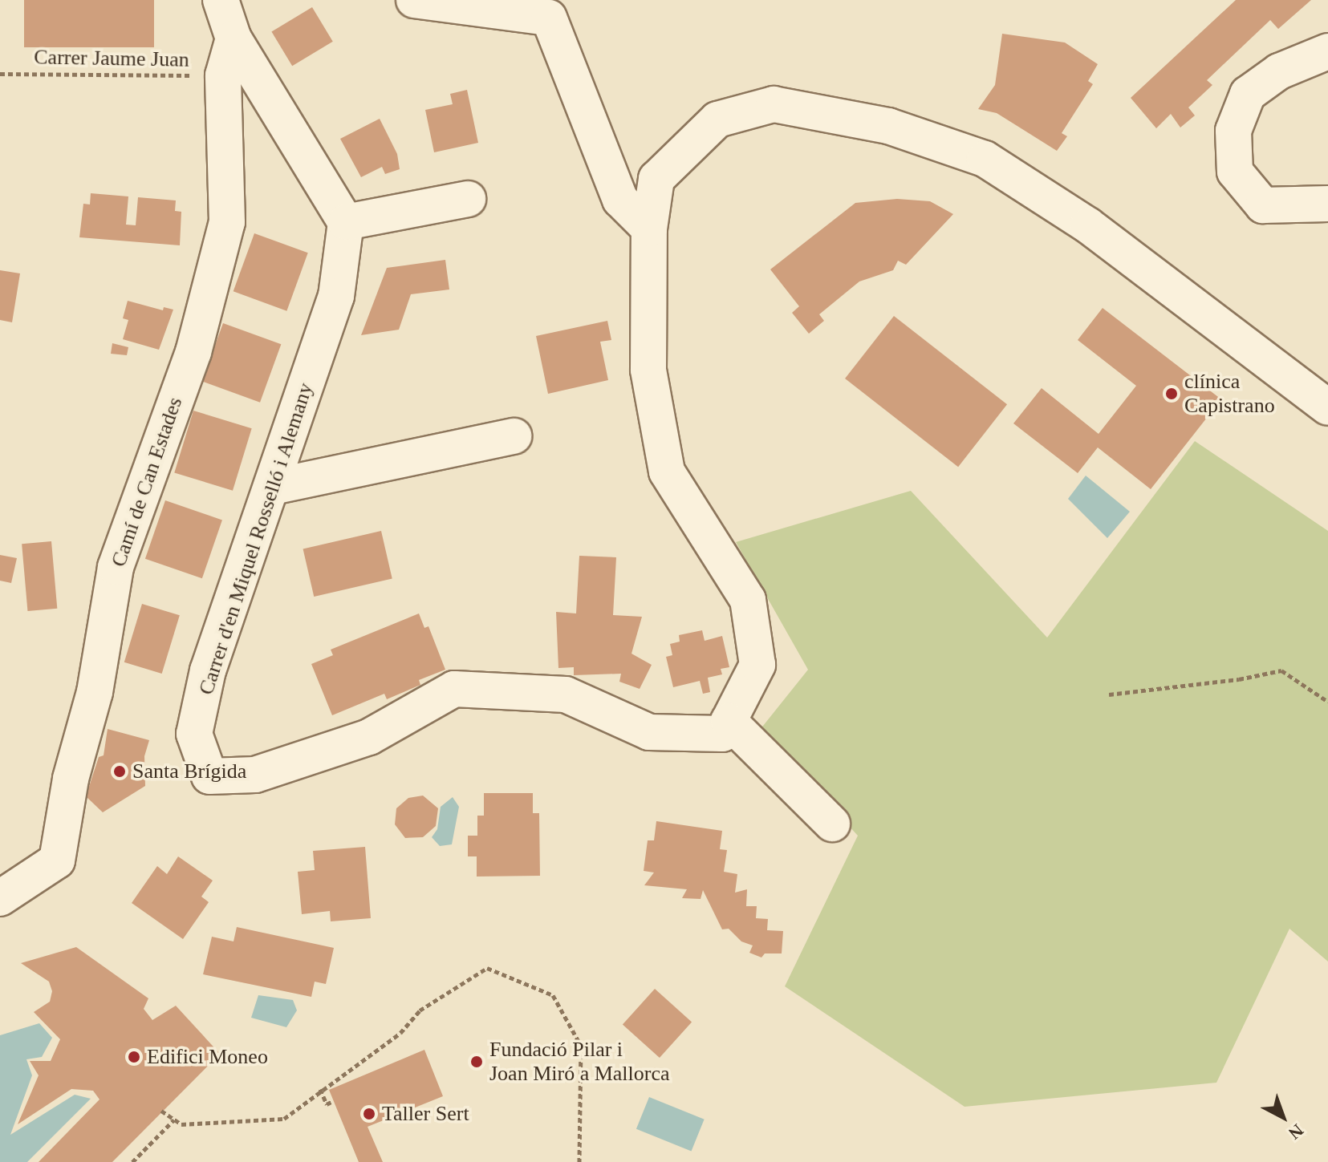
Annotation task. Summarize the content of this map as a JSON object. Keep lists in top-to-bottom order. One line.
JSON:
{"streets":{"street":["Camí de Can Estades","Carrer d'en Miquel Rosselló i Alemany"],"path":["Carrer Jaume Juan"]},"crossings":[["Carrer Jaume Juan","Camí de Can Estades"]],"places":["clínica Capistrano","Santa Brígida","Edifici Moneo","Fundació Pilar i Joan Miró a Mallorca","Taller Sert"],"north":"bottom right"}
